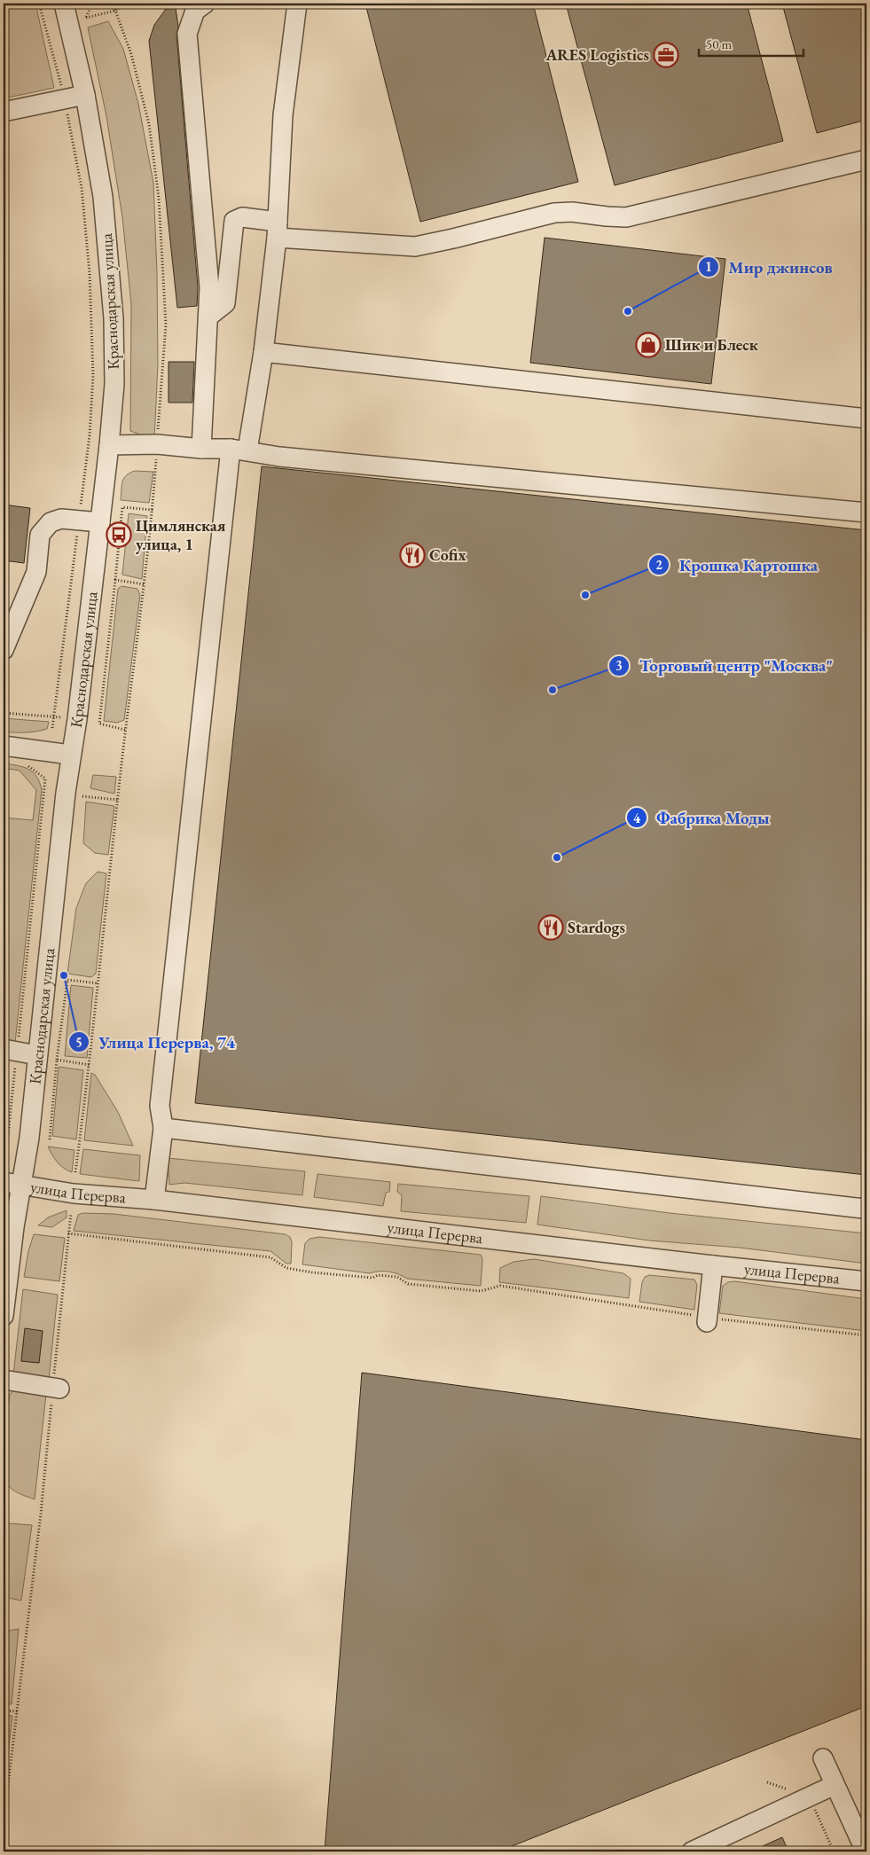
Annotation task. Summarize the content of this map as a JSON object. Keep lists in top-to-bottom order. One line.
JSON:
{"streets":{"street":["Краснодарская улица","улица Перерва"]},"crossings":[["Краснодарская улица","улица Перерва"]],"places":{"office":["ARES Logistics"],"other":["Мир джинсов","Крошка Картошка","Торговый центр \"Москва\"","Фабрика Моды","Улица Перерва, 74"],"shop":["Шик и Блеск"],"bus stop":["Цимлянская улица, 1"],"restaurant":["Cofix","Stardogs"]},"scale_bar":"50 m"}
